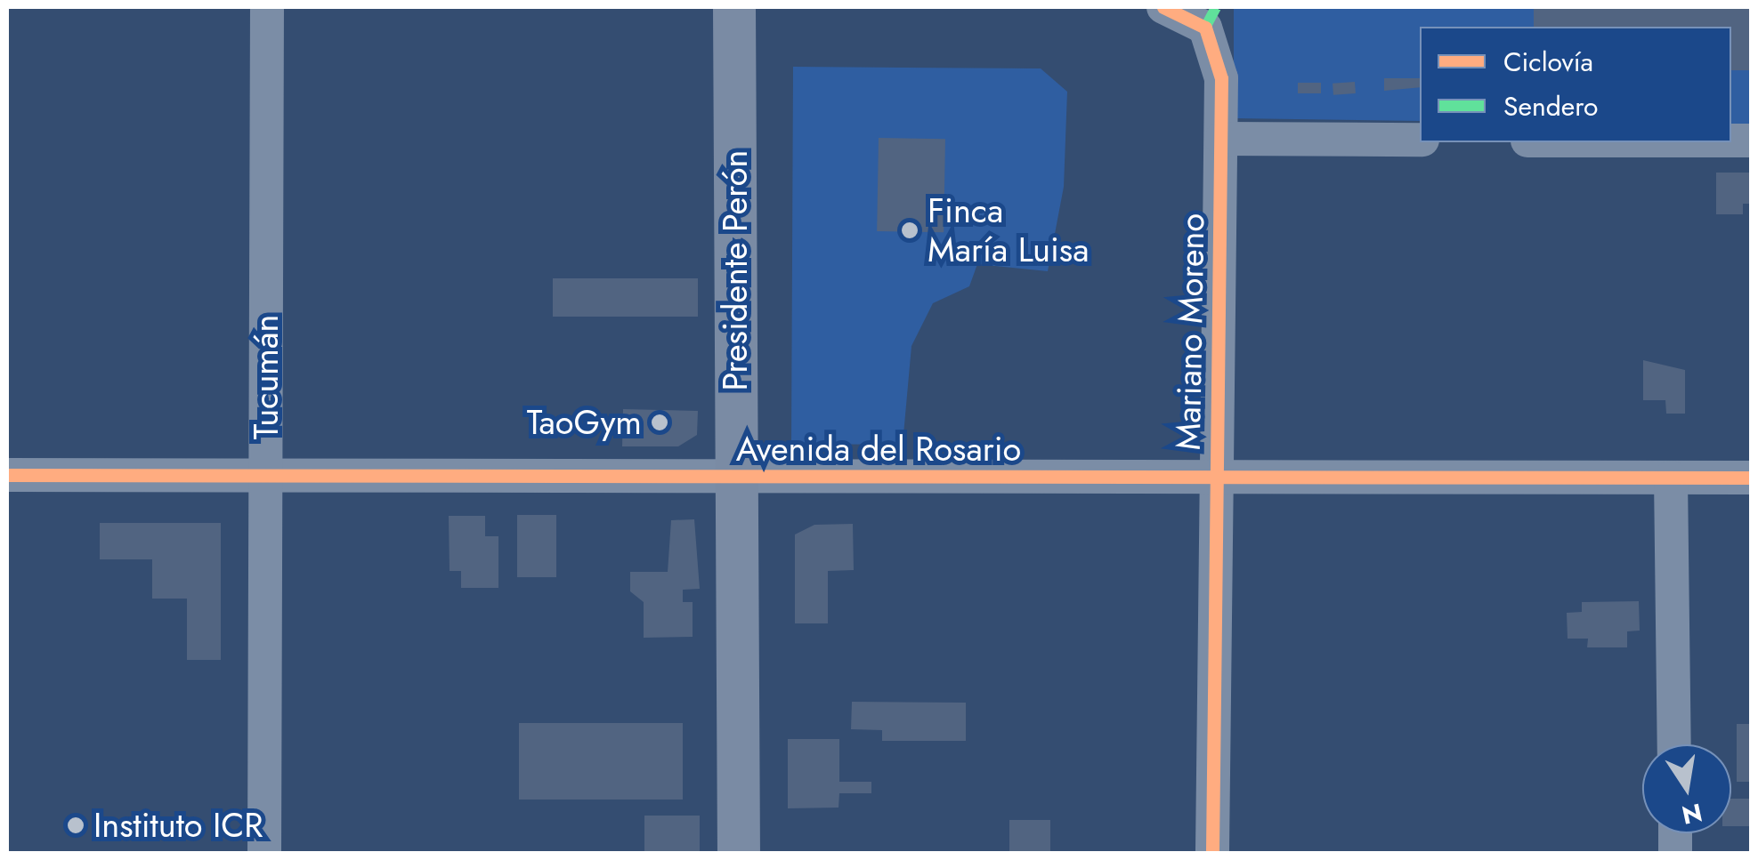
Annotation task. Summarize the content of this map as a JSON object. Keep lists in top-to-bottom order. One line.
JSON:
{"streets":{"main road":["Presidente Perón"],"street":["Mariano Moreno","Tucumán","Avenida del Rosario"]},"crossings":[["Presidente Perón","Avenida del Rosario"],["Mariano Moreno","Avenida del Rosario"],["Tucumán","Avenida del Rosario"]],"places":["Finca María Luisa","TaoGym","Instituto ICR"],"legend":["Ciclovía","Sendero"],"north":"bottom"}
